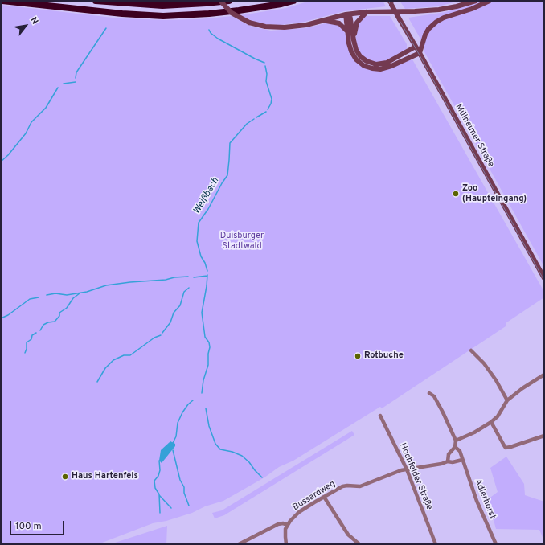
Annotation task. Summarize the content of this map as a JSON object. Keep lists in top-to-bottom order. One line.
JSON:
{"streets":{"main road":["Mülheimer Straße"],"street":["Hochfelder Straße","Bussardweg","Adlerhorst"]},"crossings":[["Hochfelder Straße","Bussardweg"],["Bussardweg","Adlerhorst"]],"water":["Weißbach"],"parks":["Duisburger Stadtwald"],"places":["Zoo (Haupteingang)","Rotbuche","Haus Hartenfels"],"scale_bar":"100 m","north":"top right"}
